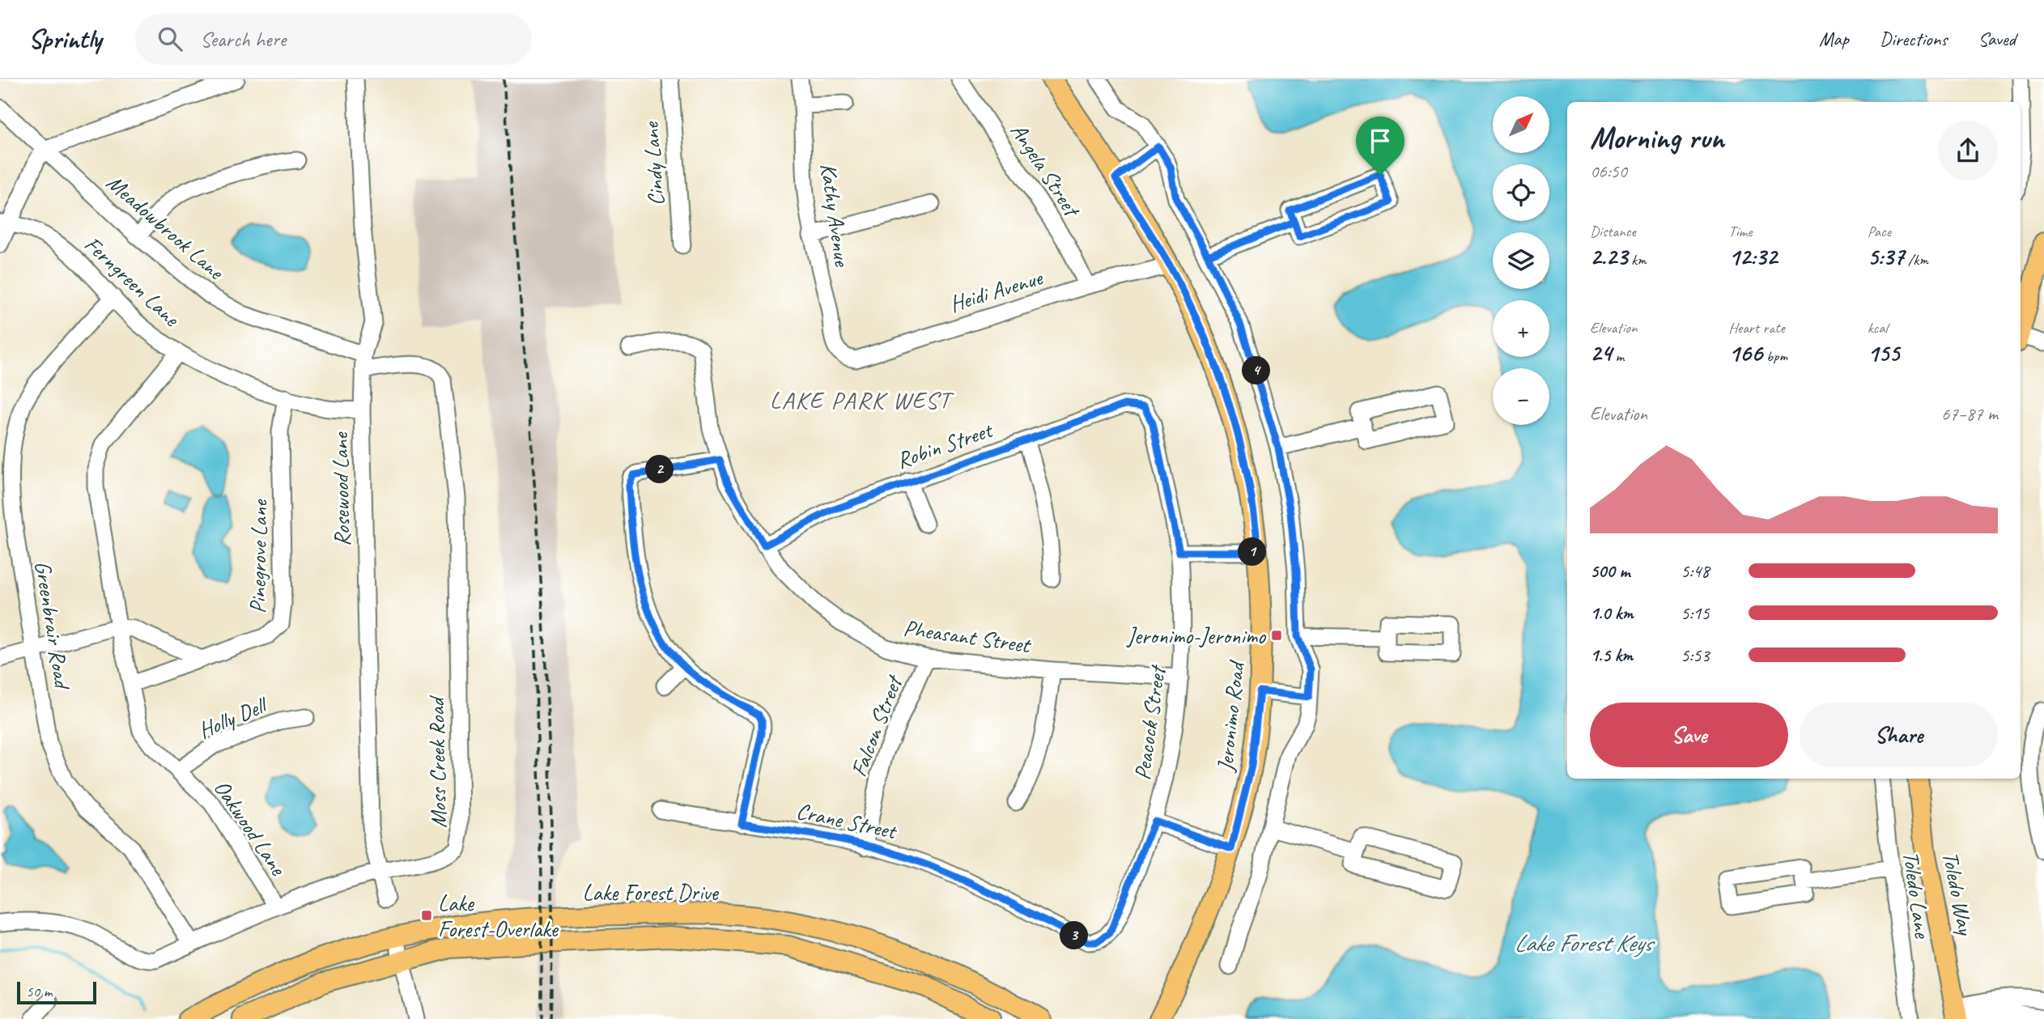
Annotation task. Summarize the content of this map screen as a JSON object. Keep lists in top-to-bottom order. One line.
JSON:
{"streets":{"main road":["Jeronimo Road","Lake Forest Drive","Toledo Way"],"street":["Cindy Lane","Angela Street","Kathy Avenue","Meadowbrook Lane","Ferngreen Lane","Heidi Avenue","Robin Street","Rosewood Lane","Pinegrove Lane","Greenbrair Road","Pheasant Street","Holly Dell","Peacock Street","Falcon Street","Moss Creek Road","Crane Street","Oakwood Lane","Toledo Lane"]},"crossings":[["Angela Street","Heidi Avenue"],["Kathy Avenue","Heidi Avenue"],["Meadowbrook Lane","Rosewood Lane"],["Meadowbrook Lane","Moss Creek Road"],["Ferngreen Lane","Rosewood Lane"],["Ferngreen Lane","Pinegrove Lane"],["Ferngreen Lane","Greenbrair Road"],["Ferngreen Lane","Oakwood Lane"],["Heidi Avenue","Jeronimo Road"],["Robin Street","Pheasant Street"],["Robin Street","Peacock Street"],["Rosewood Lane","Moss Creek Road"],["Pinegrove Lane","Oakwood Lane"],["Greenbrair Road","Moss Creek Road"],["Pheasant Street","Peacock Street"],["Pheasant Street","Falcon Street"],["Holly Dell","Oakwood Lane"],["Peacock Street","Crane Street"],["Falcon Street","Crane Street"],["Moss Creek Road","Oakwood Lane"]],"districts":["LAKE PARK WEST"],"water":["Lake Forest Keys"],"places":{"transit":["Jeronimo-Jeronimo","Lake Forest-Overlake"]},"scale_bar":"50 m","north":"top right","page":{"header":"Sprintly","search":"Search here","nav":["Map","Directions","Saved"],"map_buttons":["+","−"],"heading":["Morning run","06:50"],"stats":[["Distance","2.23 km"],["Time","12:32"],["Pace","5:37 /km"],["Elevation","24 m"],["Heart rate","166 bpm"],["kcal","155"]],"pins":["4","2","1","3"],"chart":["Elevation","67–87 m"],"list":[{"name":"500 m","note":"5:48"},{"name":"1.0 km","note":"5:15"},{"name":"1.5 km","note":"5:53"}],"buttons":["Save","Share"],"scale":"50 m"}}
